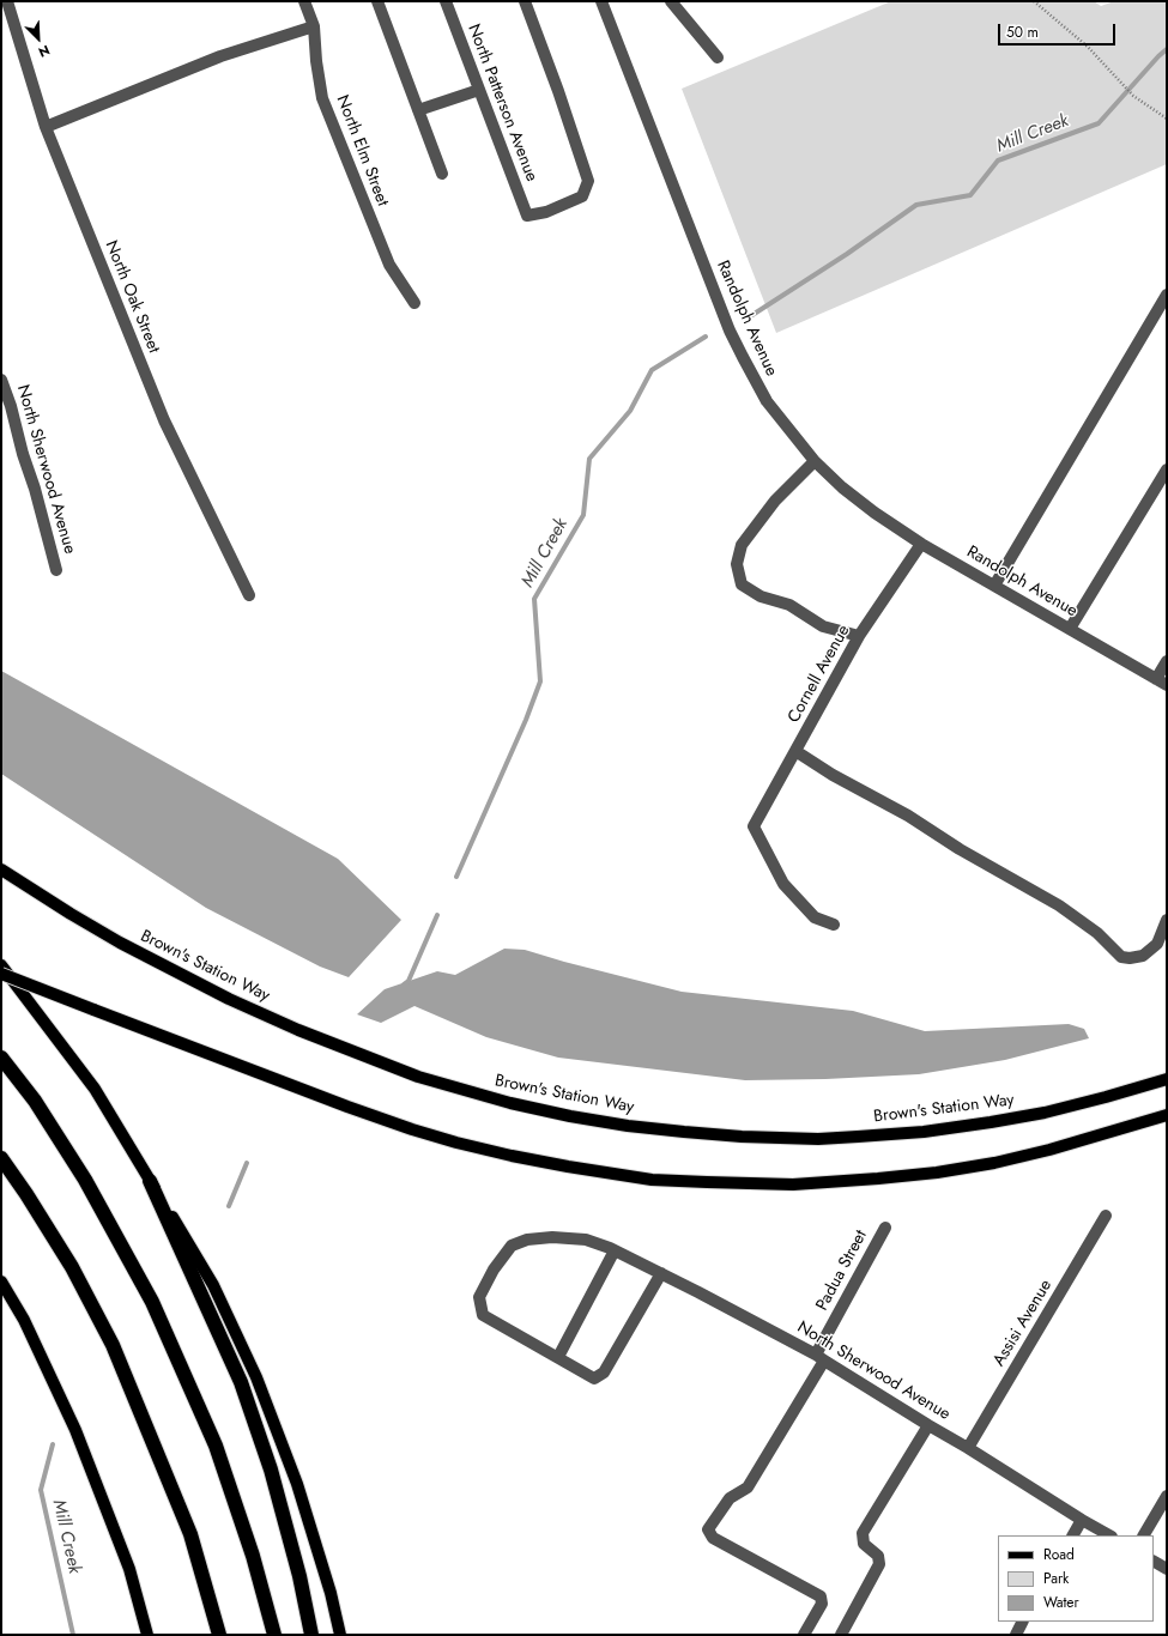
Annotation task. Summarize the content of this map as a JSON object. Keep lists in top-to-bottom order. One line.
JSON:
{"streets":{"main road":["Brown's Station Way"],"street":["North Patterson Avenue","North Elm Street","North Oak Street","Randolph Avenue","North Sherwood Avenue","Cornell Avenue","Padua Street","Assisi Avenue"]},"crossings":[["Randolph Avenue","Cornell Avenue"],["North Sherwood Avenue","Padua Street"],["North Sherwood Avenue","Assisi Avenue"]],"water":["Mill Creek"],"legend":["Road","Park","Water"],"scale_bar":"50 m","north":"bottom right"}
